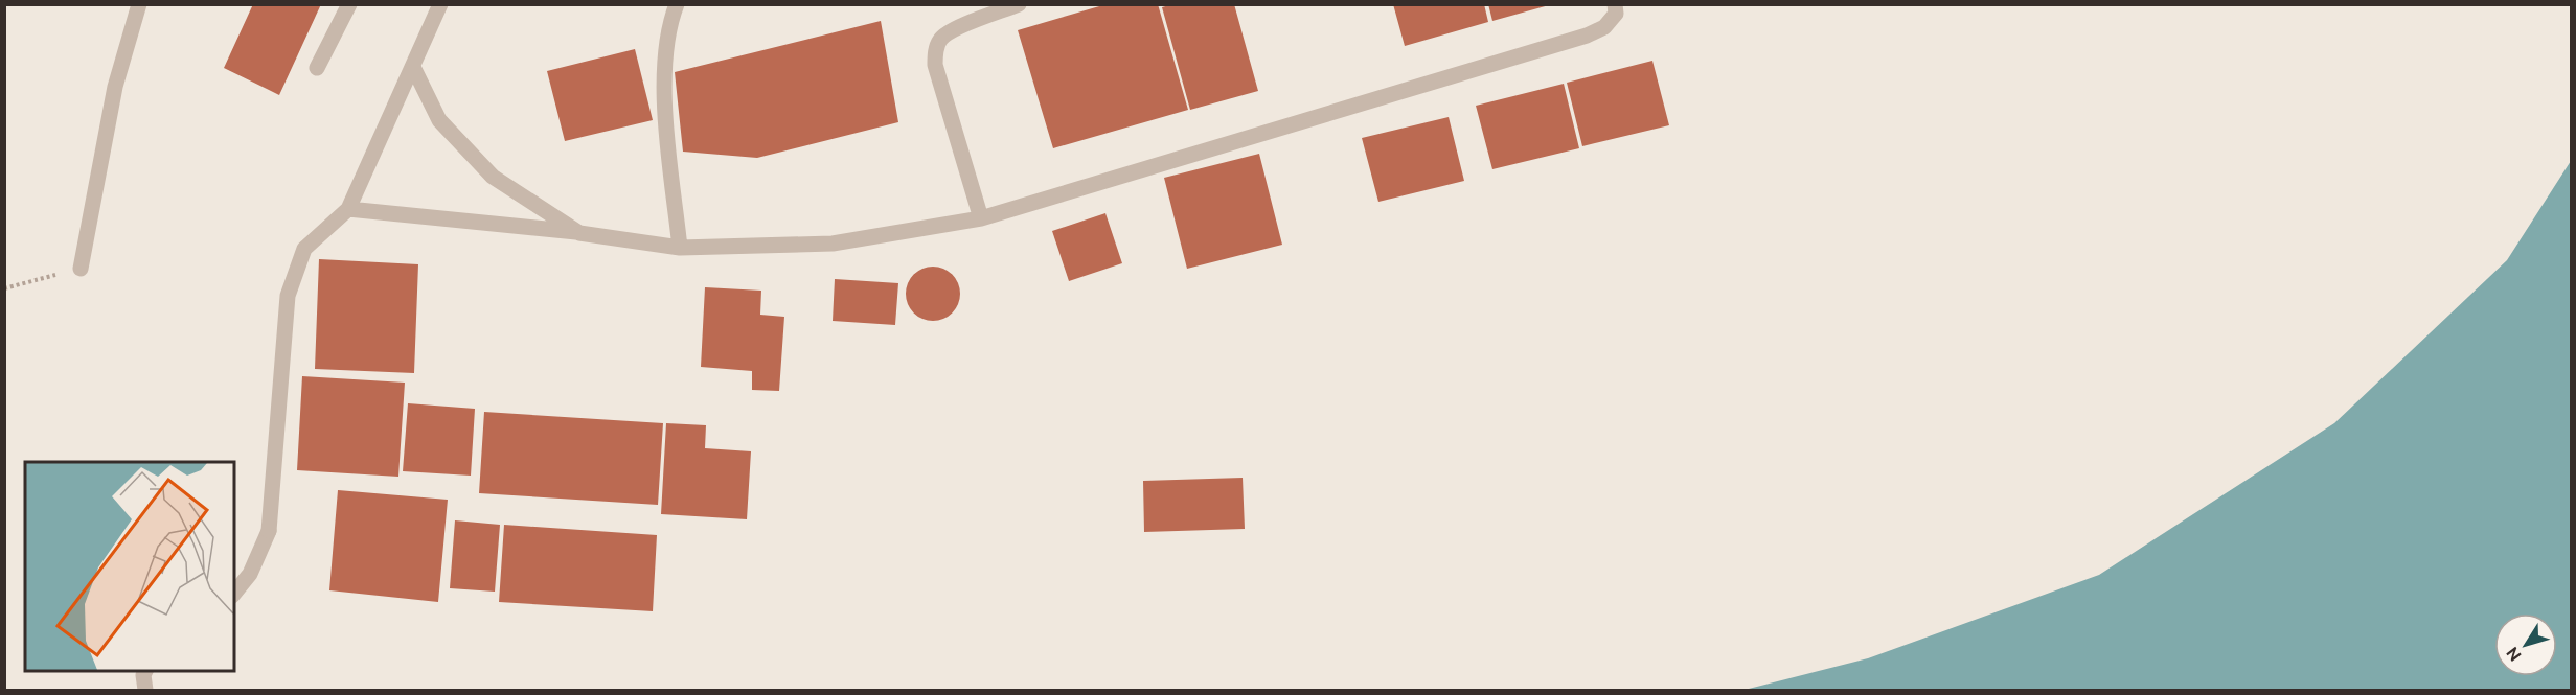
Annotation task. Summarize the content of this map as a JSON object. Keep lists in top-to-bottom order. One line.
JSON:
{"north":"bottom left"}
